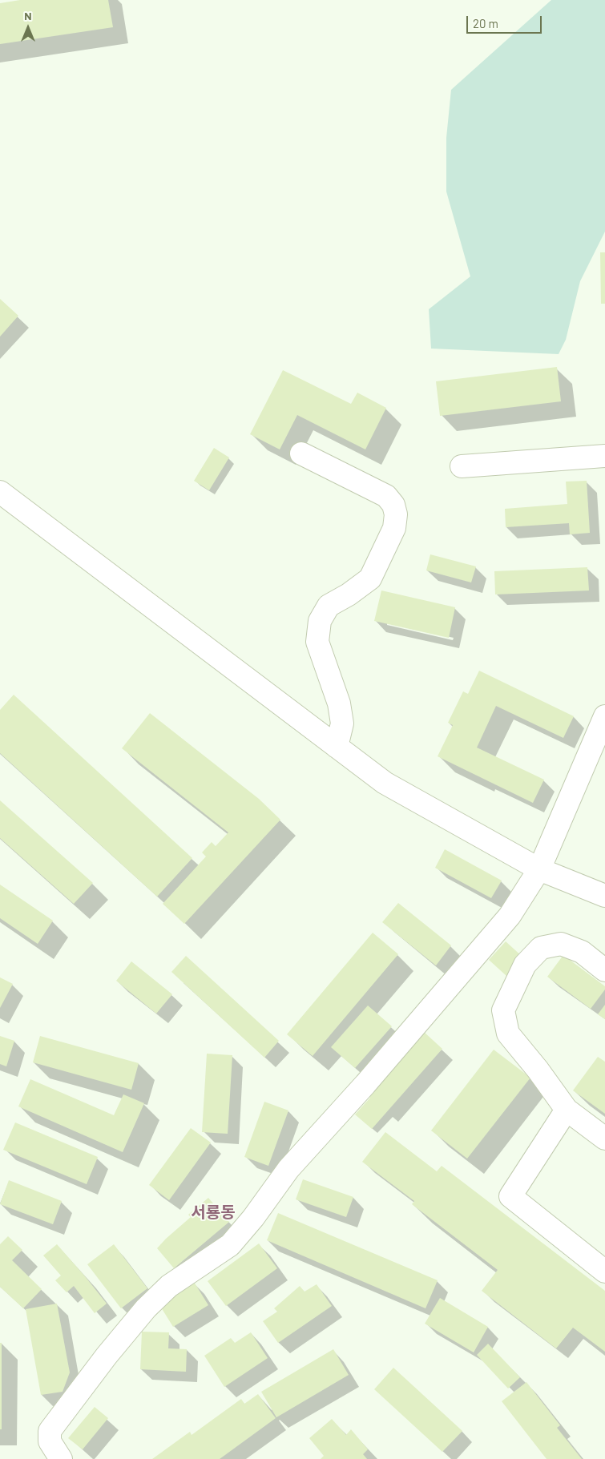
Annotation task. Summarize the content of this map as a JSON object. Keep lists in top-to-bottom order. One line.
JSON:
{"districts":["서룡동"],"scale_bar":"20 m","north":"top"}
